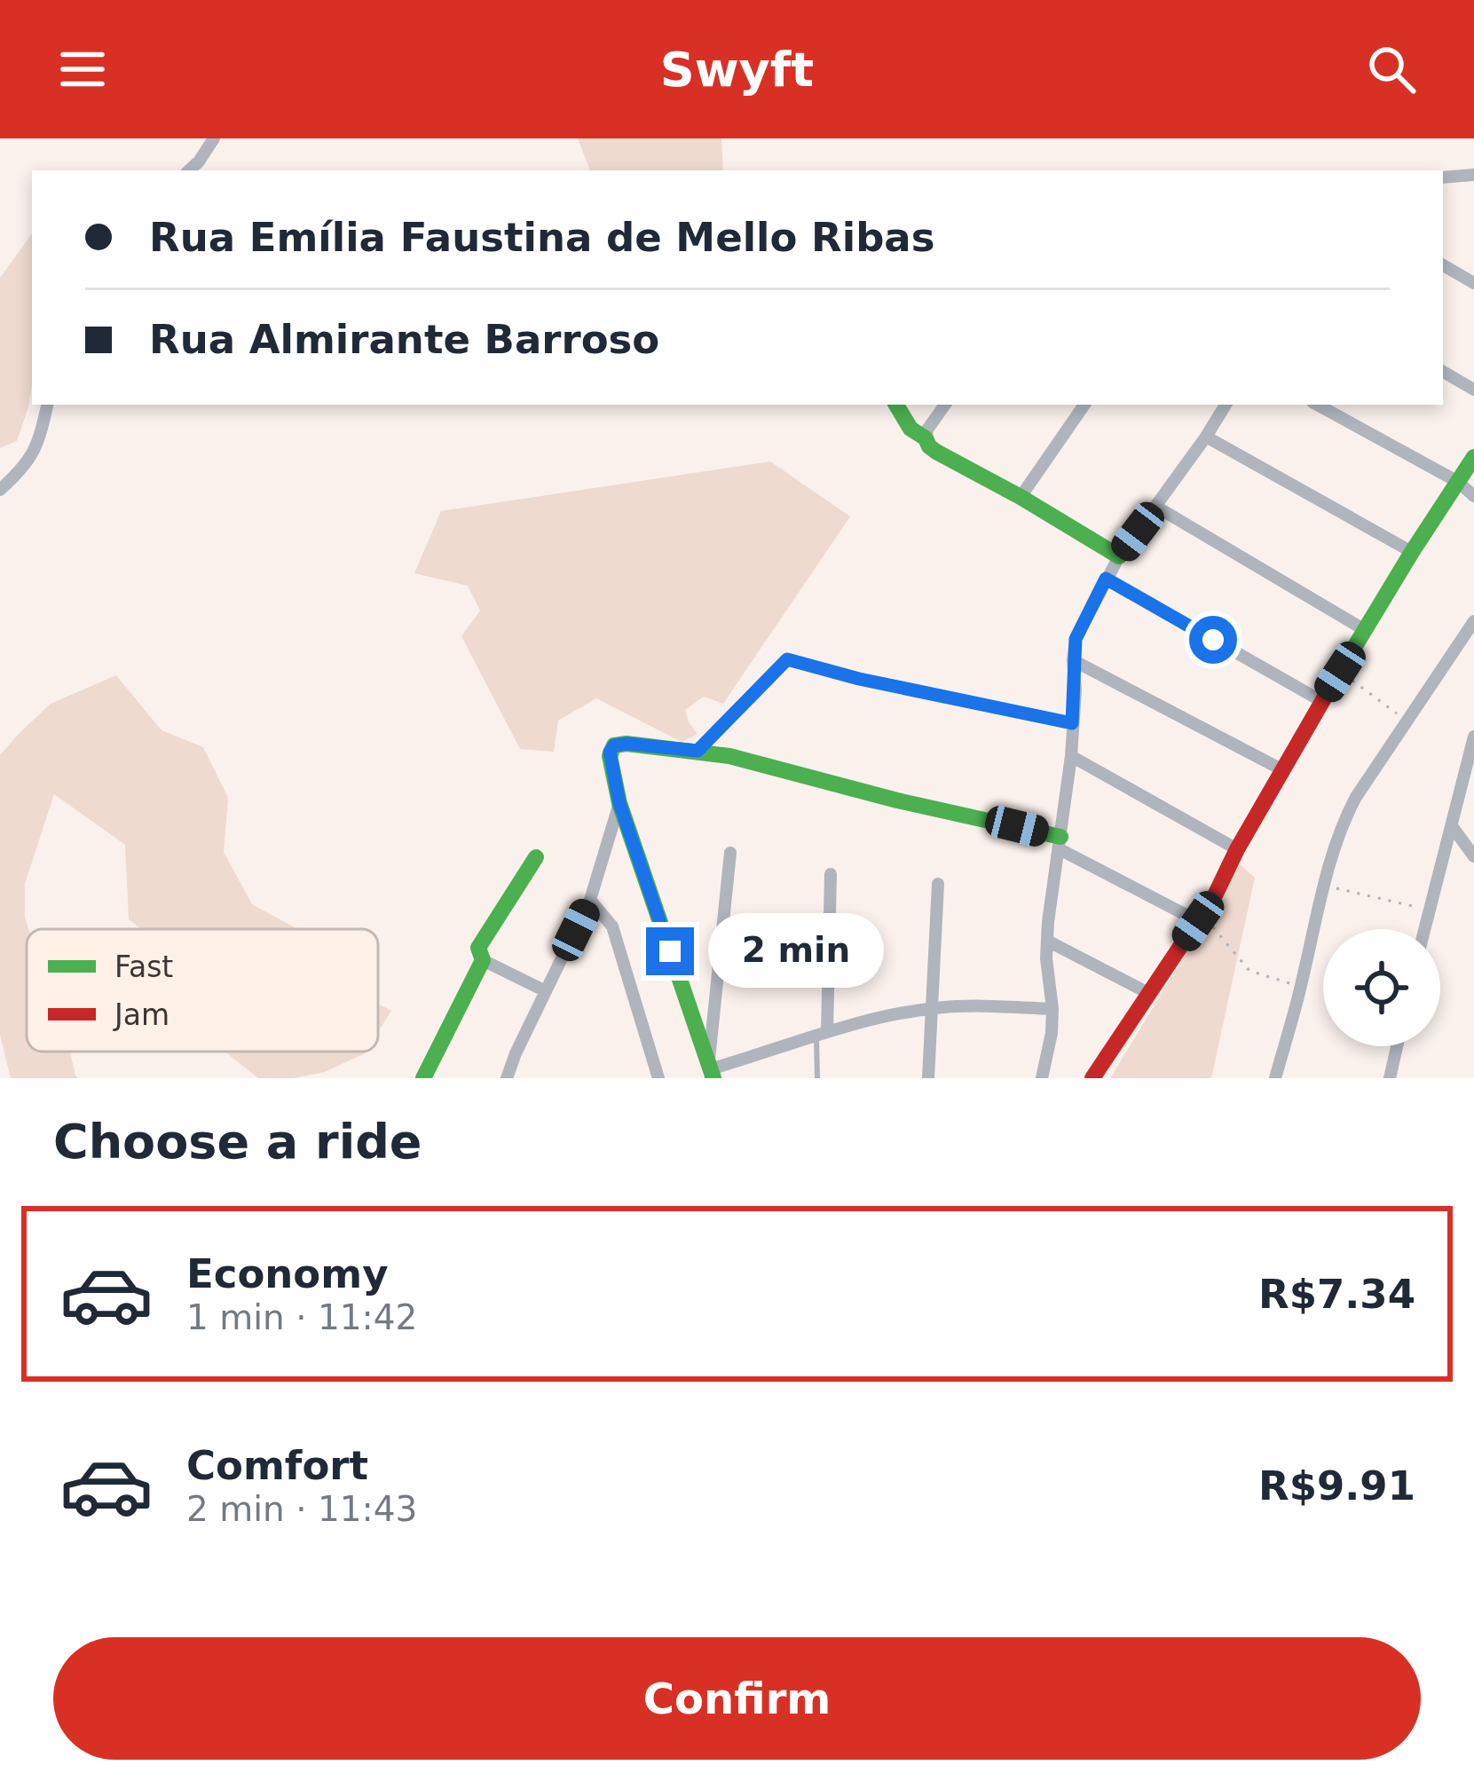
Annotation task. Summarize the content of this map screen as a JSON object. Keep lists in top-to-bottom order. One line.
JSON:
{"legend":["Fast","Jam"],"page":{"header":"Swyft","banner":["Rua Emília Faustina de Mello Ribas","Rua Almirante Barroso"],"bubble":"2 min","heading":"Choose a ride","list":[{"name":"Economy","note":"1 min · 11:42","value":"R$7.34"},{"name":"Comfort","note":"2 min · 11:43","value":"R$9.91"}],"buttons":"Confirm"}}
